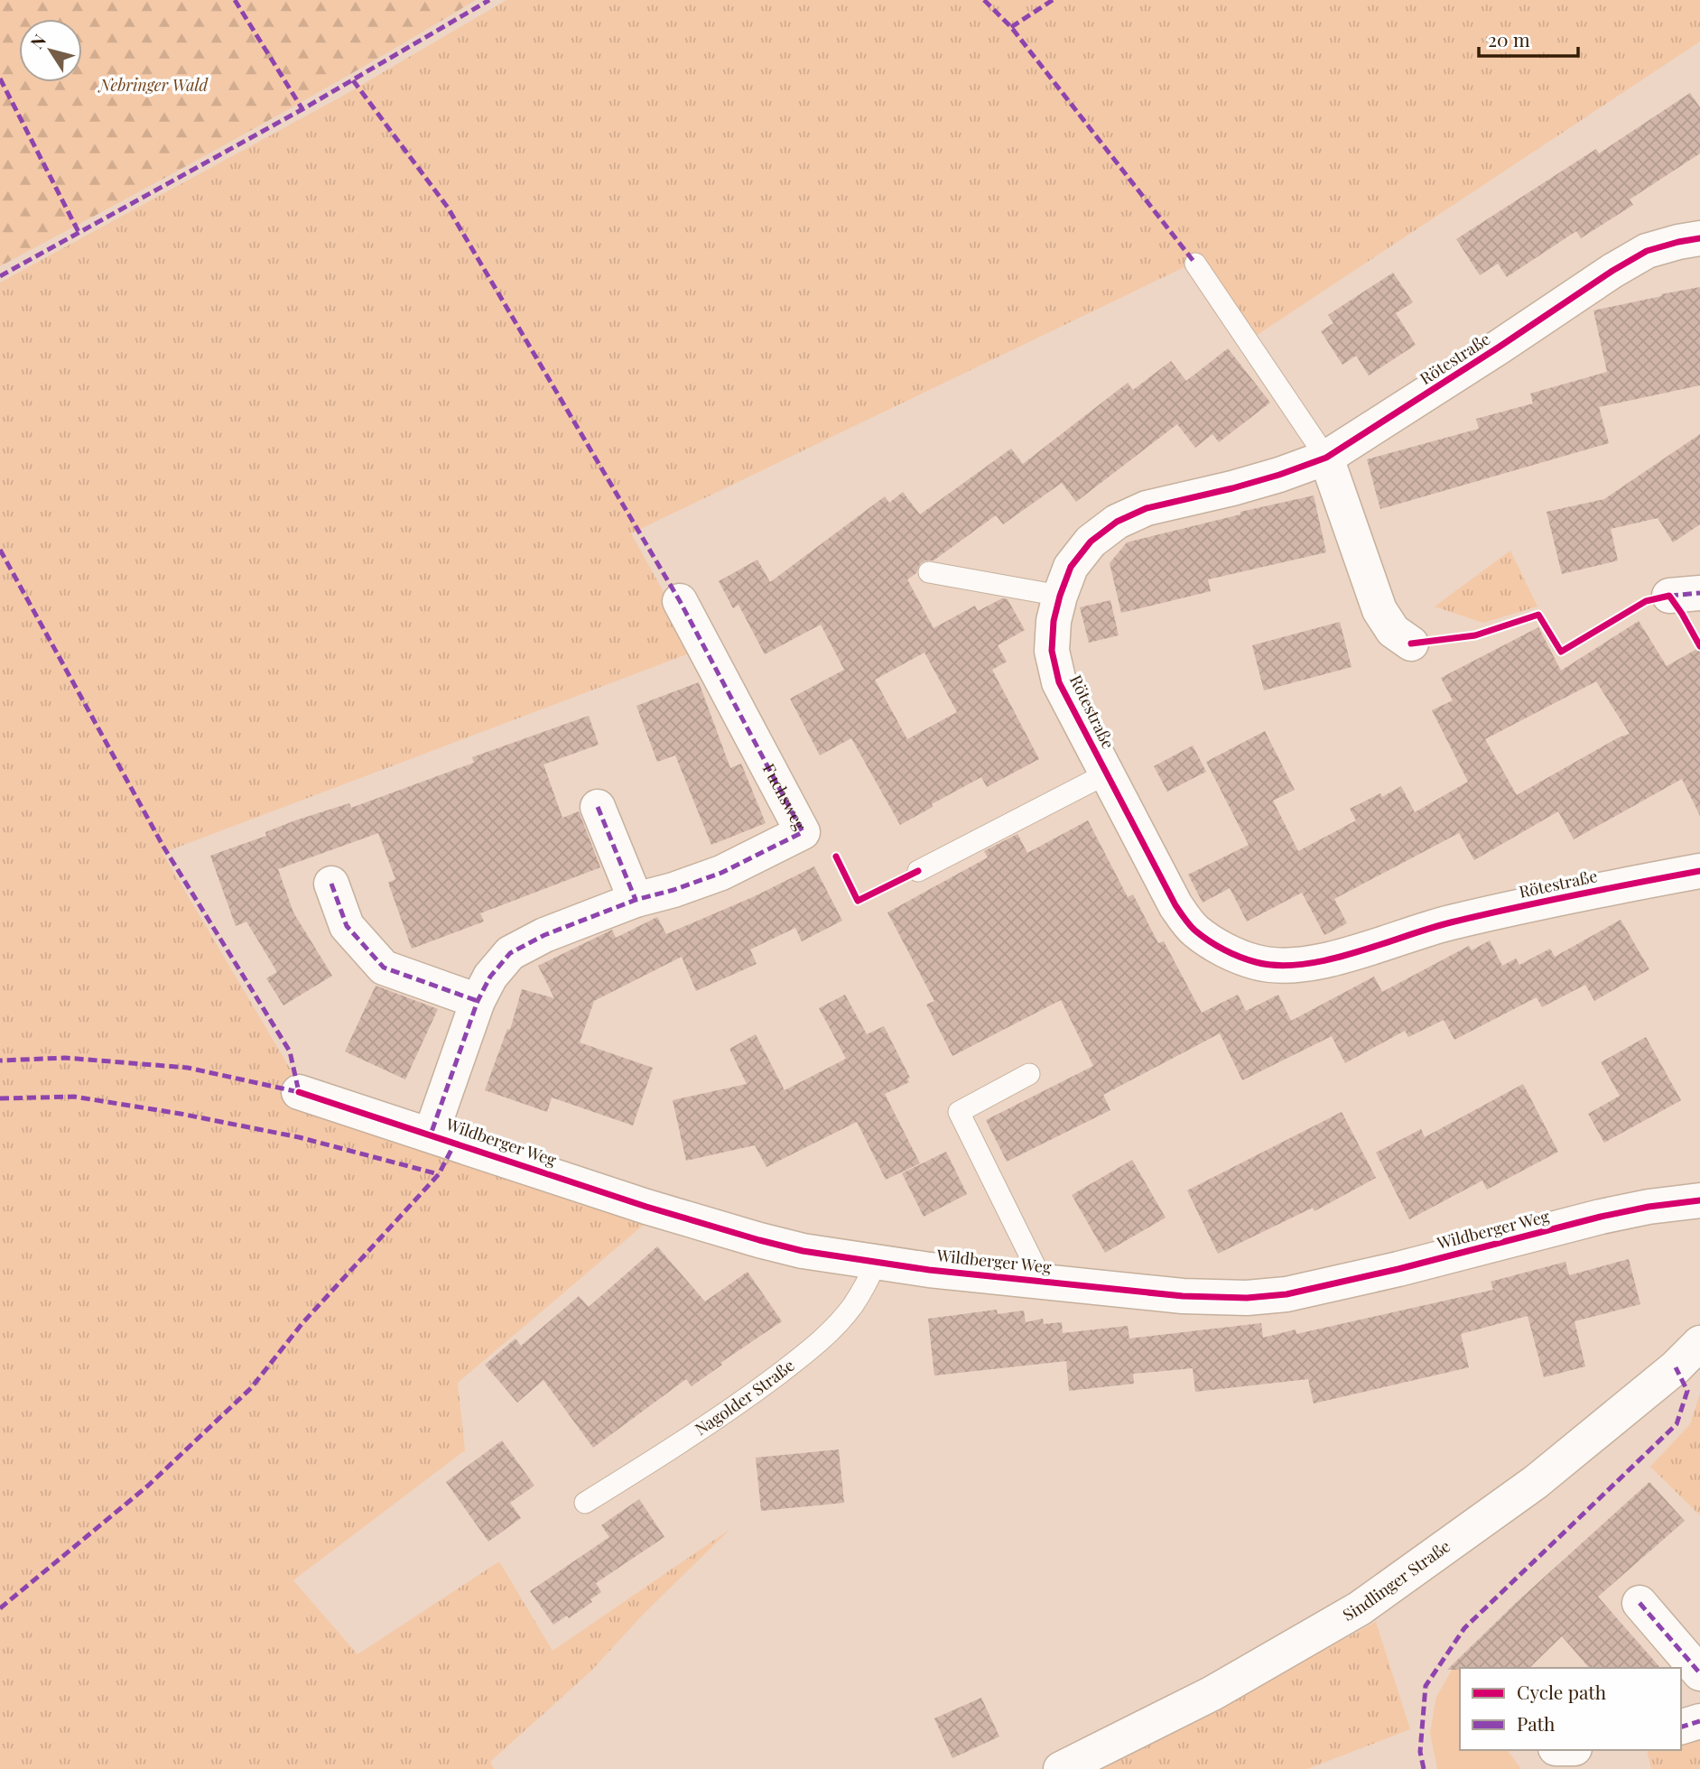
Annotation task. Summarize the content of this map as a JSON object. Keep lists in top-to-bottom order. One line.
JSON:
{"streets":{"street":["Rötestraße","Fuchsweg","Wildberger Weg","Sindlinger Straße"],"lane":["Nagolder Straße"]},"crossings":[["Fuchsweg","Wildberger Weg"],["Wildberger Weg","Nagolder Straße"]],"parks":["Nebringer Wald"],"legend":["Cycle path","Path"],"scale_bar":"20 m","north":"top left"}
